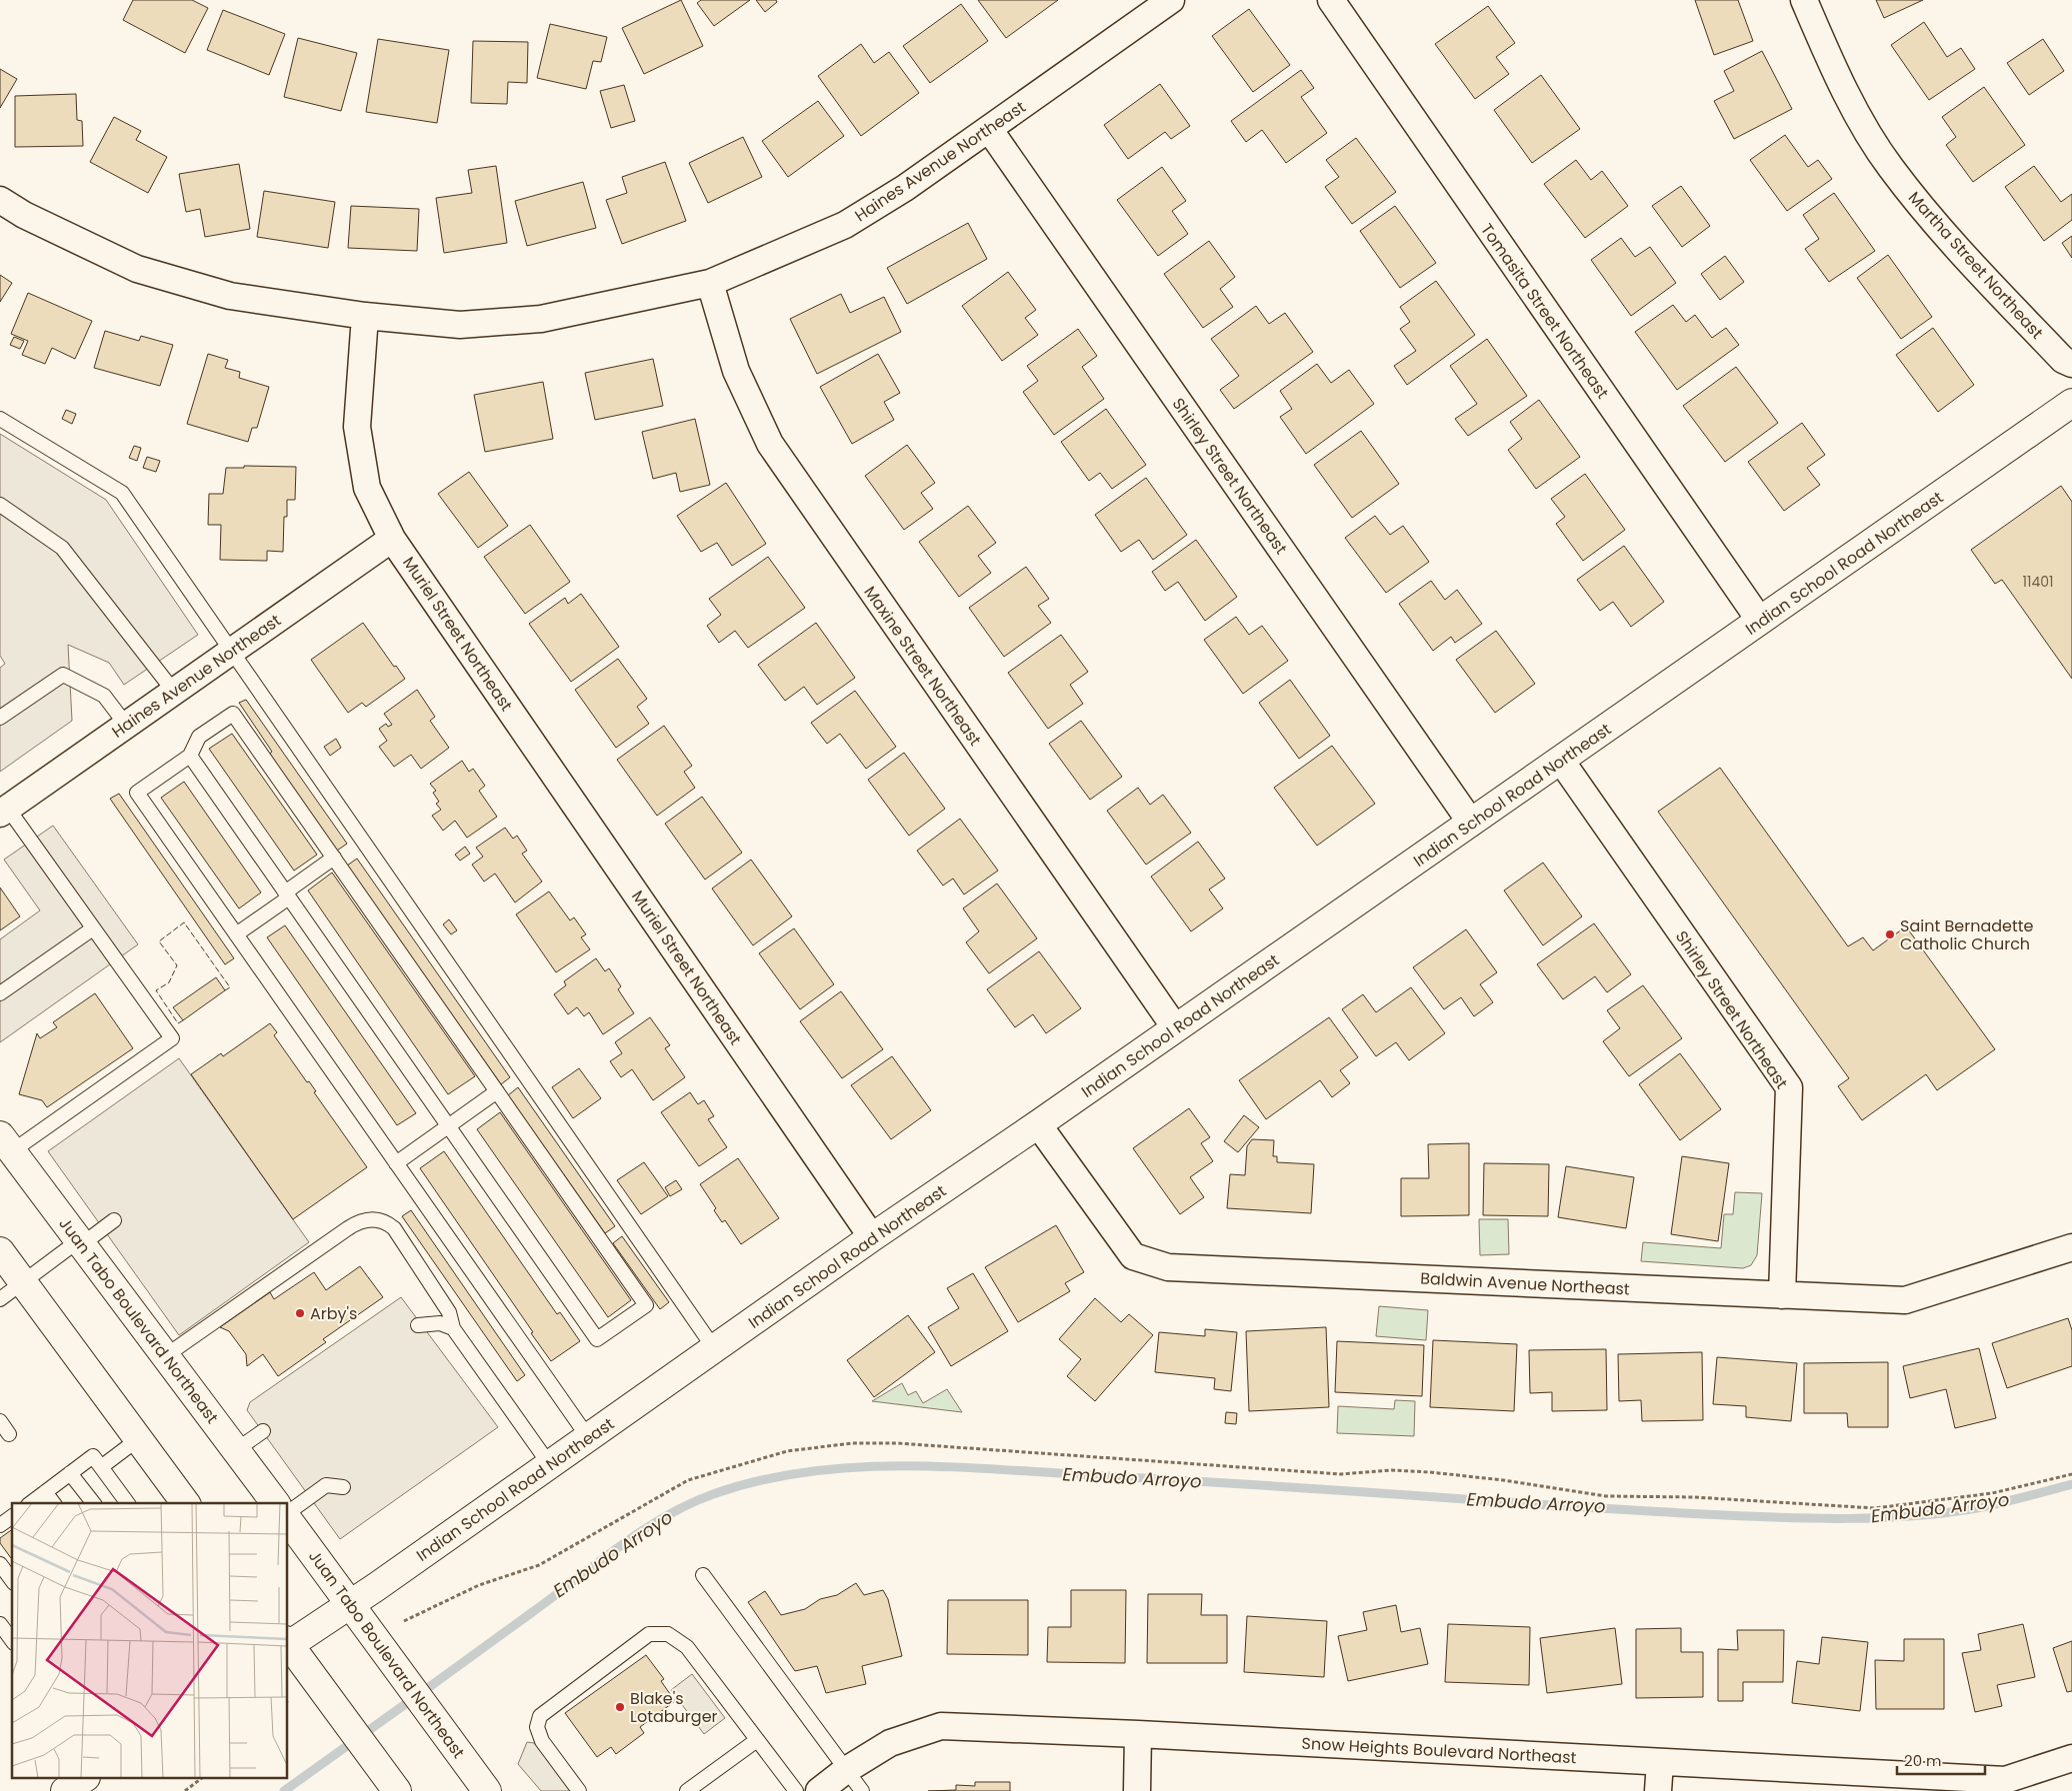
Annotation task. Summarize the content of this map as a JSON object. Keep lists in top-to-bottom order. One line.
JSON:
{"streets":{"street":["Haines Avenue Northeast","Martha Street Northeast","Tomasita Street Northeast","Shirley Street Northeast","Indian School Road Northeast","Muriel Street Northeast","Maxine Street Northeast","Baldwin Avenue Northeast","Juan Tabo Boulevard Northeast","Snow Heights Boulevard Northeast"]},"crossings":[["Haines Avenue Northeast","Shirley Street Northeast"],["Haines Avenue Northeast","Muriel Street Northeast"],["Haines Avenue Northeast","Maxine Street Northeast"],["Tomasita Street Northeast","Indian School Road Northeast"],["Shirley Street Northeast","Indian School Road Northeast"],["Shirley Street Northeast","Baldwin Avenue Northeast"],["Indian School Road Northeast","Muriel Street Northeast"],["Indian School Road Northeast","Maxine Street Northeast"],["Indian School Road Northeast","Baldwin Avenue Northeast"],["Indian School Road Northeast","Juan Tabo Boulevard Northeast"]],"water":["Embudo Arroyo"],"places":["Saint Bernadette Catholic Church","Arby's","Blake's Lotaburger"],"house_numbers":["11401"],"scale_bar":"20 m"}
